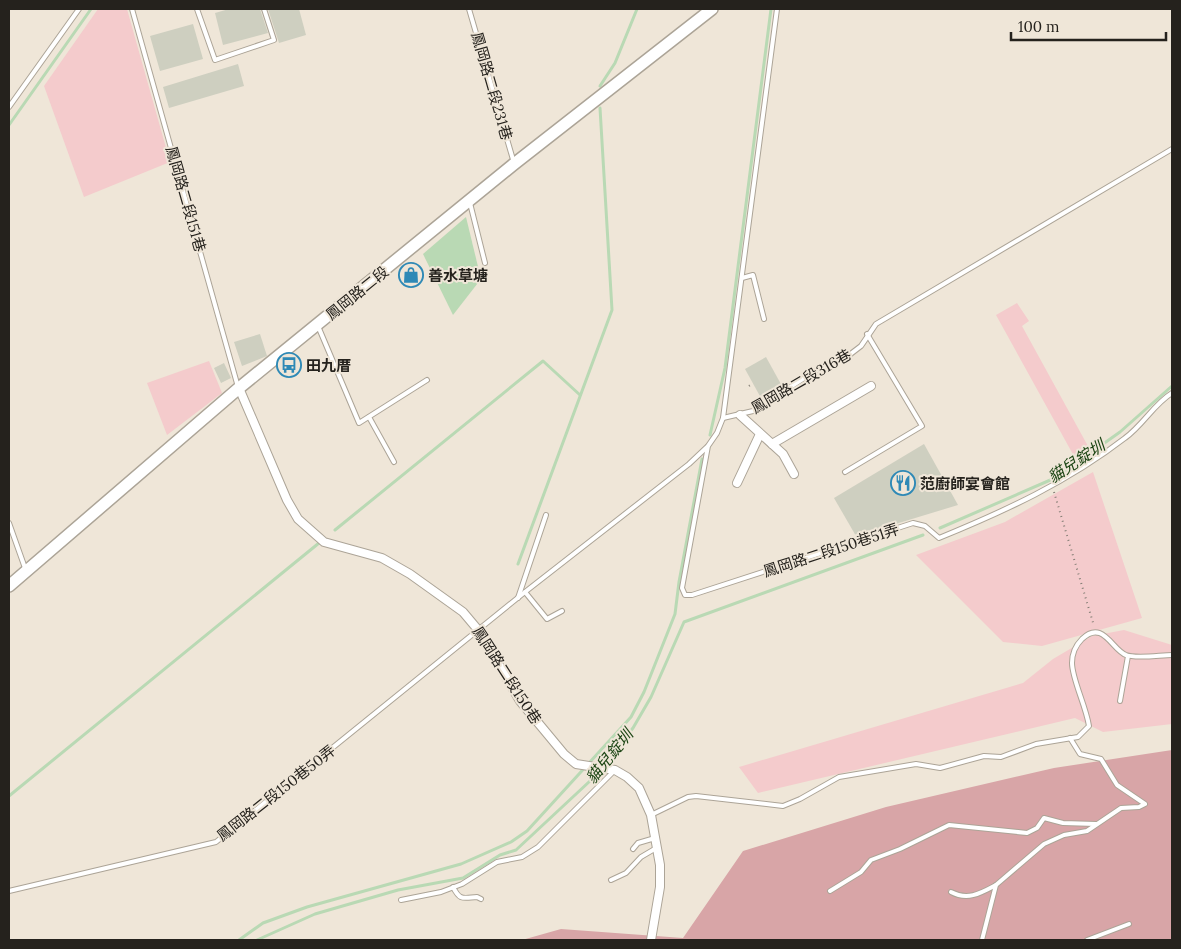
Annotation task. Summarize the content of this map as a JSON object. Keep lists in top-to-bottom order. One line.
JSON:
{"streets":{"street":["鳳岡路二段","鳳岡路二段150巷"],"lane":["鳳岡路二段231巷","鳳岡路二段151巷","鳳岡路二段316巷","鳳岡路二段150巷51弄","鳳岡路二段150巷50弄"]},"crossings":[["鳳岡路二段231巷","鳳岡路二段"],["鳳岡路二段151巷","鳳岡路二段"],["鳳岡路二段151巷","鳳岡路二段150巷"],["鳳岡路二段","鳳岡路二段150巷"],["鳳岡路二段316巷","鳳岡路二段150巷51弄"],["鳳岡路二段150巷51弄","鳳岡路二段150巷"],["鳳岡路二段150巷51弄","鳳岡路二段150巷50弄"],["鳳岡路二段150巷","鳳岡路二段150巷50弄"]],"water":["貓兒錠圳"],"places":{"shop":["善水草塘"],"bus stop":["田九厝"],"restaurant":["范廚師宴會館"]},"scale_bar":"100 m"}
